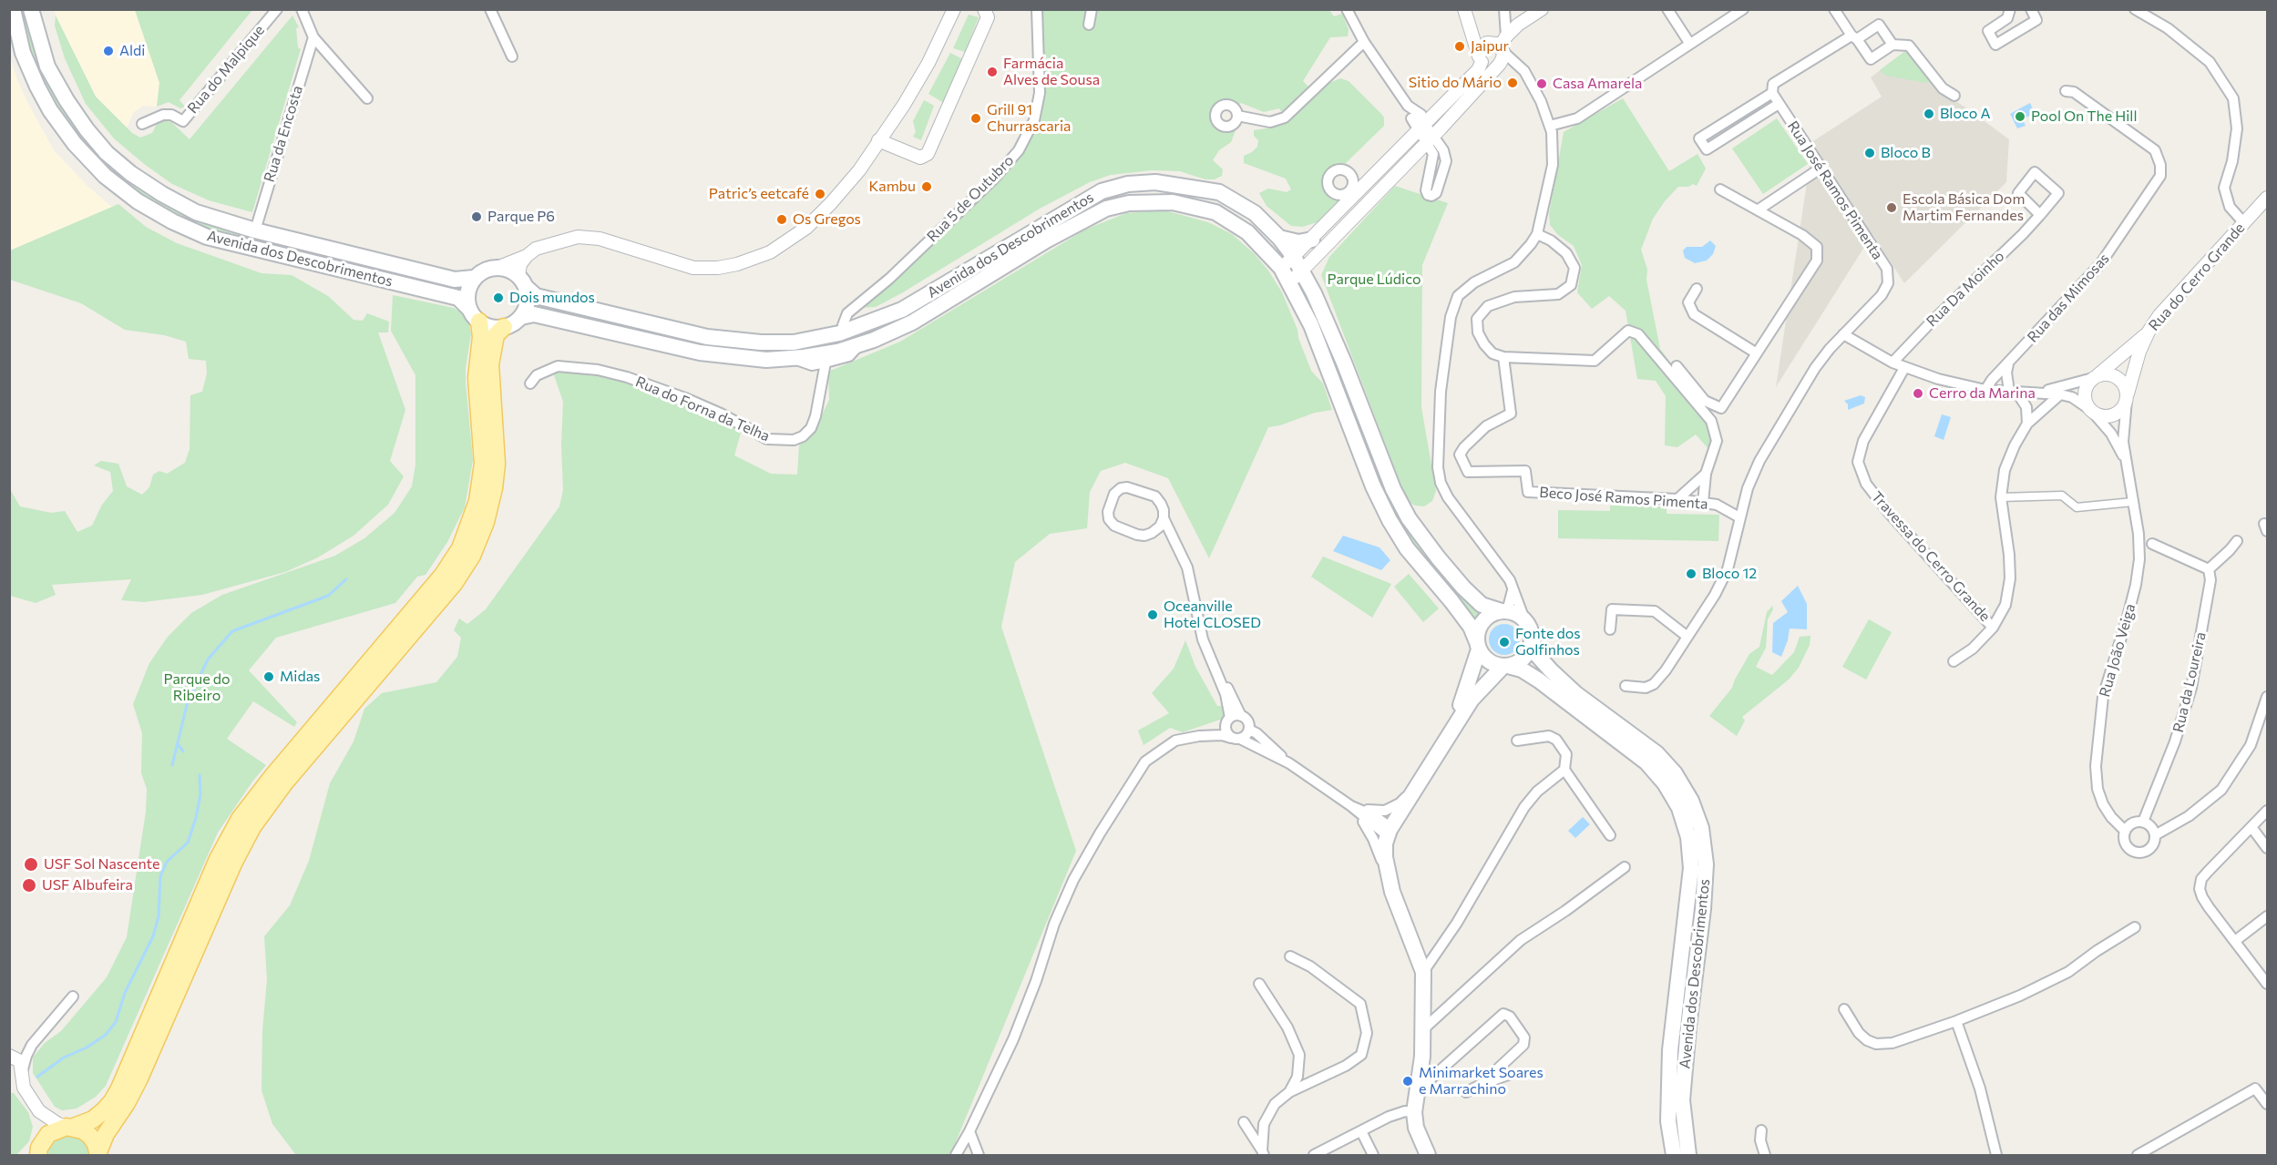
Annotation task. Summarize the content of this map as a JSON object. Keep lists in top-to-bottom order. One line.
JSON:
{"streets":{"main road":["Avenida dos Descobrimentos"],"street":["Rua do Malpique","Rua da Encosta","Rua José Ramos Pimenta","Rua 5 de Outubro","Rua do Cerro Grande","Rua Da Moinho","Rua das Mimosas","Rua do Forna da Telha","Beco José Ramos Pimenta","Travessa do Cerro Grande","Rua João Veiga","Rua da Loureira"]},"crossings":[["Rua da Encosta","Avenida dos Descobrimentos"],["Rua José Ramos Pimenta","Beco José Ramos Pimenta"],["Rua João Veiga","Rua da Loureira"]],"parks":["Parque Lúdico","Parque do Ribeiro"],"places":["Jaipur","Aldi","Farmácia Alves de Sousa","Sitio do Mário","Casa Amarela","Bloco A","Pool On The Hill","Grill 91 Churrascaria","Bloco B","Kambu","Patric’s eetcafé","Escola Básica Dom Martim Fernandes","Parque P6","Os Gregos","Dois mundos","Cerro da Marina","Bloco 12","Oceanville Hotel CLOSED","Fonte dos Golfinhos","Midas","USF Sol Nascente","USF Albufeira","Minimarket Soares e Marrachino"]}
